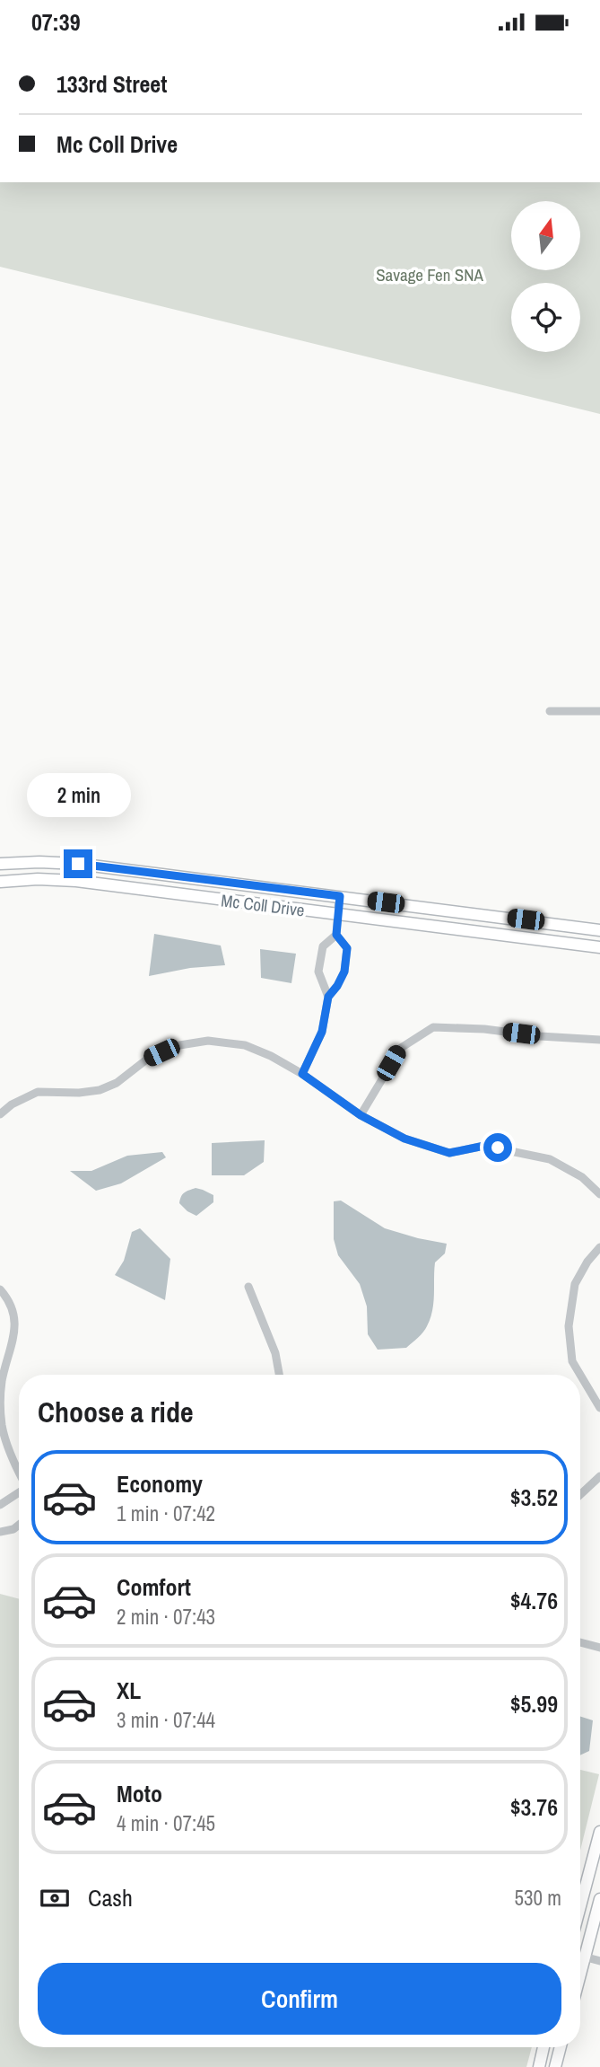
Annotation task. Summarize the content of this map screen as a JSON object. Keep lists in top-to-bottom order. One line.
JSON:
{"streets":{"main road":["Mc Coll Drive"]},"parks":["Savage Fen SNA"],"north":"top","page":{"status":"07:39","banner":["133rd Street","Mc Coll Drive"],"bubble":"2 min","heading":"Choose a ride","list":[{"name":"Economy","note":"1 min · 07:42","value":"$3.52"},{"name":"Comfort","note":"2 min · 07:43","value":"$4.76"},{"name":"XL","note":"3 min · 07:44","value":"$5.99"},{"name":"Moto","note":"4 min · 07:45","value":"$3.76"}],"pay":["Cash","530 m"],"buttons":"Confirm"}}
